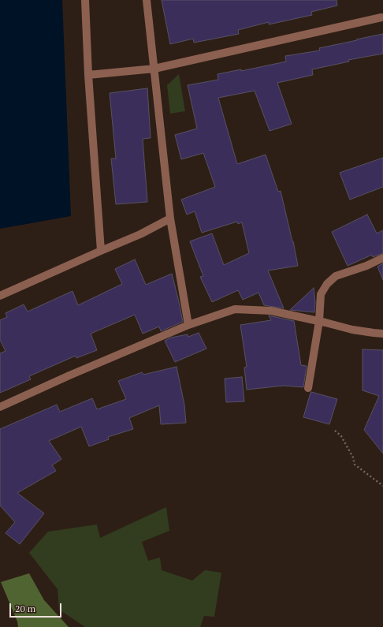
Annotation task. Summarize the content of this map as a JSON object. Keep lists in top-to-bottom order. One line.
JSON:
{"scale_bar":"20 m"}
